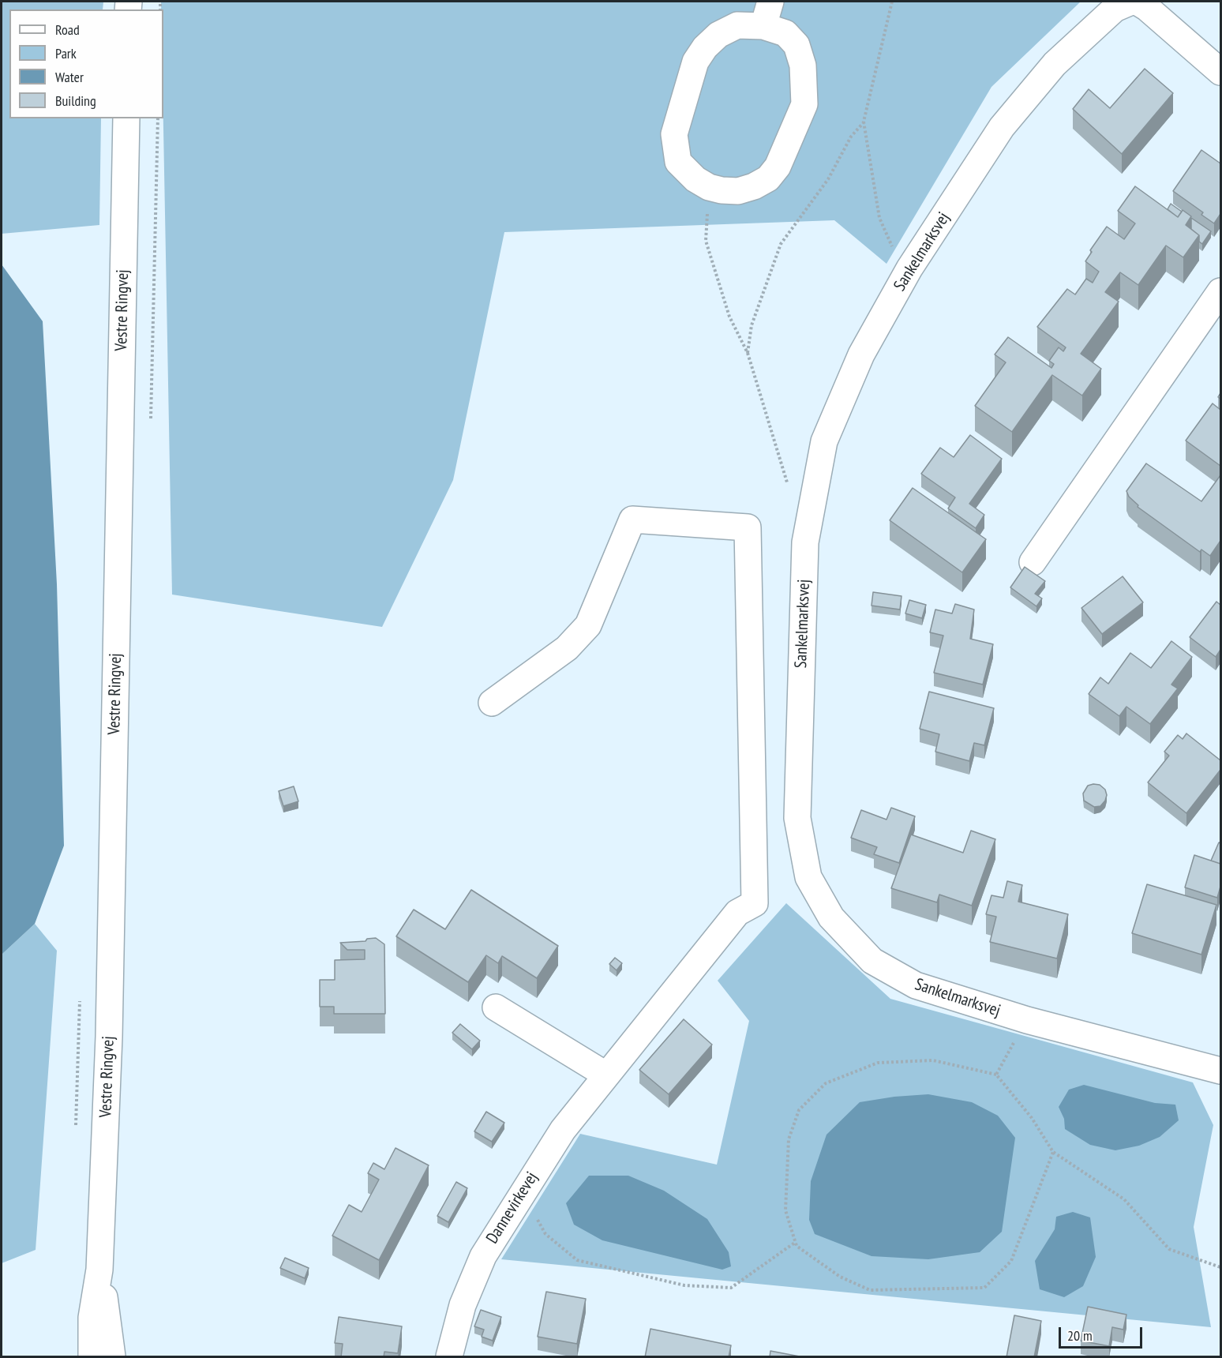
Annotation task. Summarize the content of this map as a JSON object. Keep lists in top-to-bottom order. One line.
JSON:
{"streets":{"street":["Sankelmarksvej","Vestre Ringvej","Dannevirkevej"]},"legend":["Road","Park","Water","Building"],"scale_bar":"20 m"}
